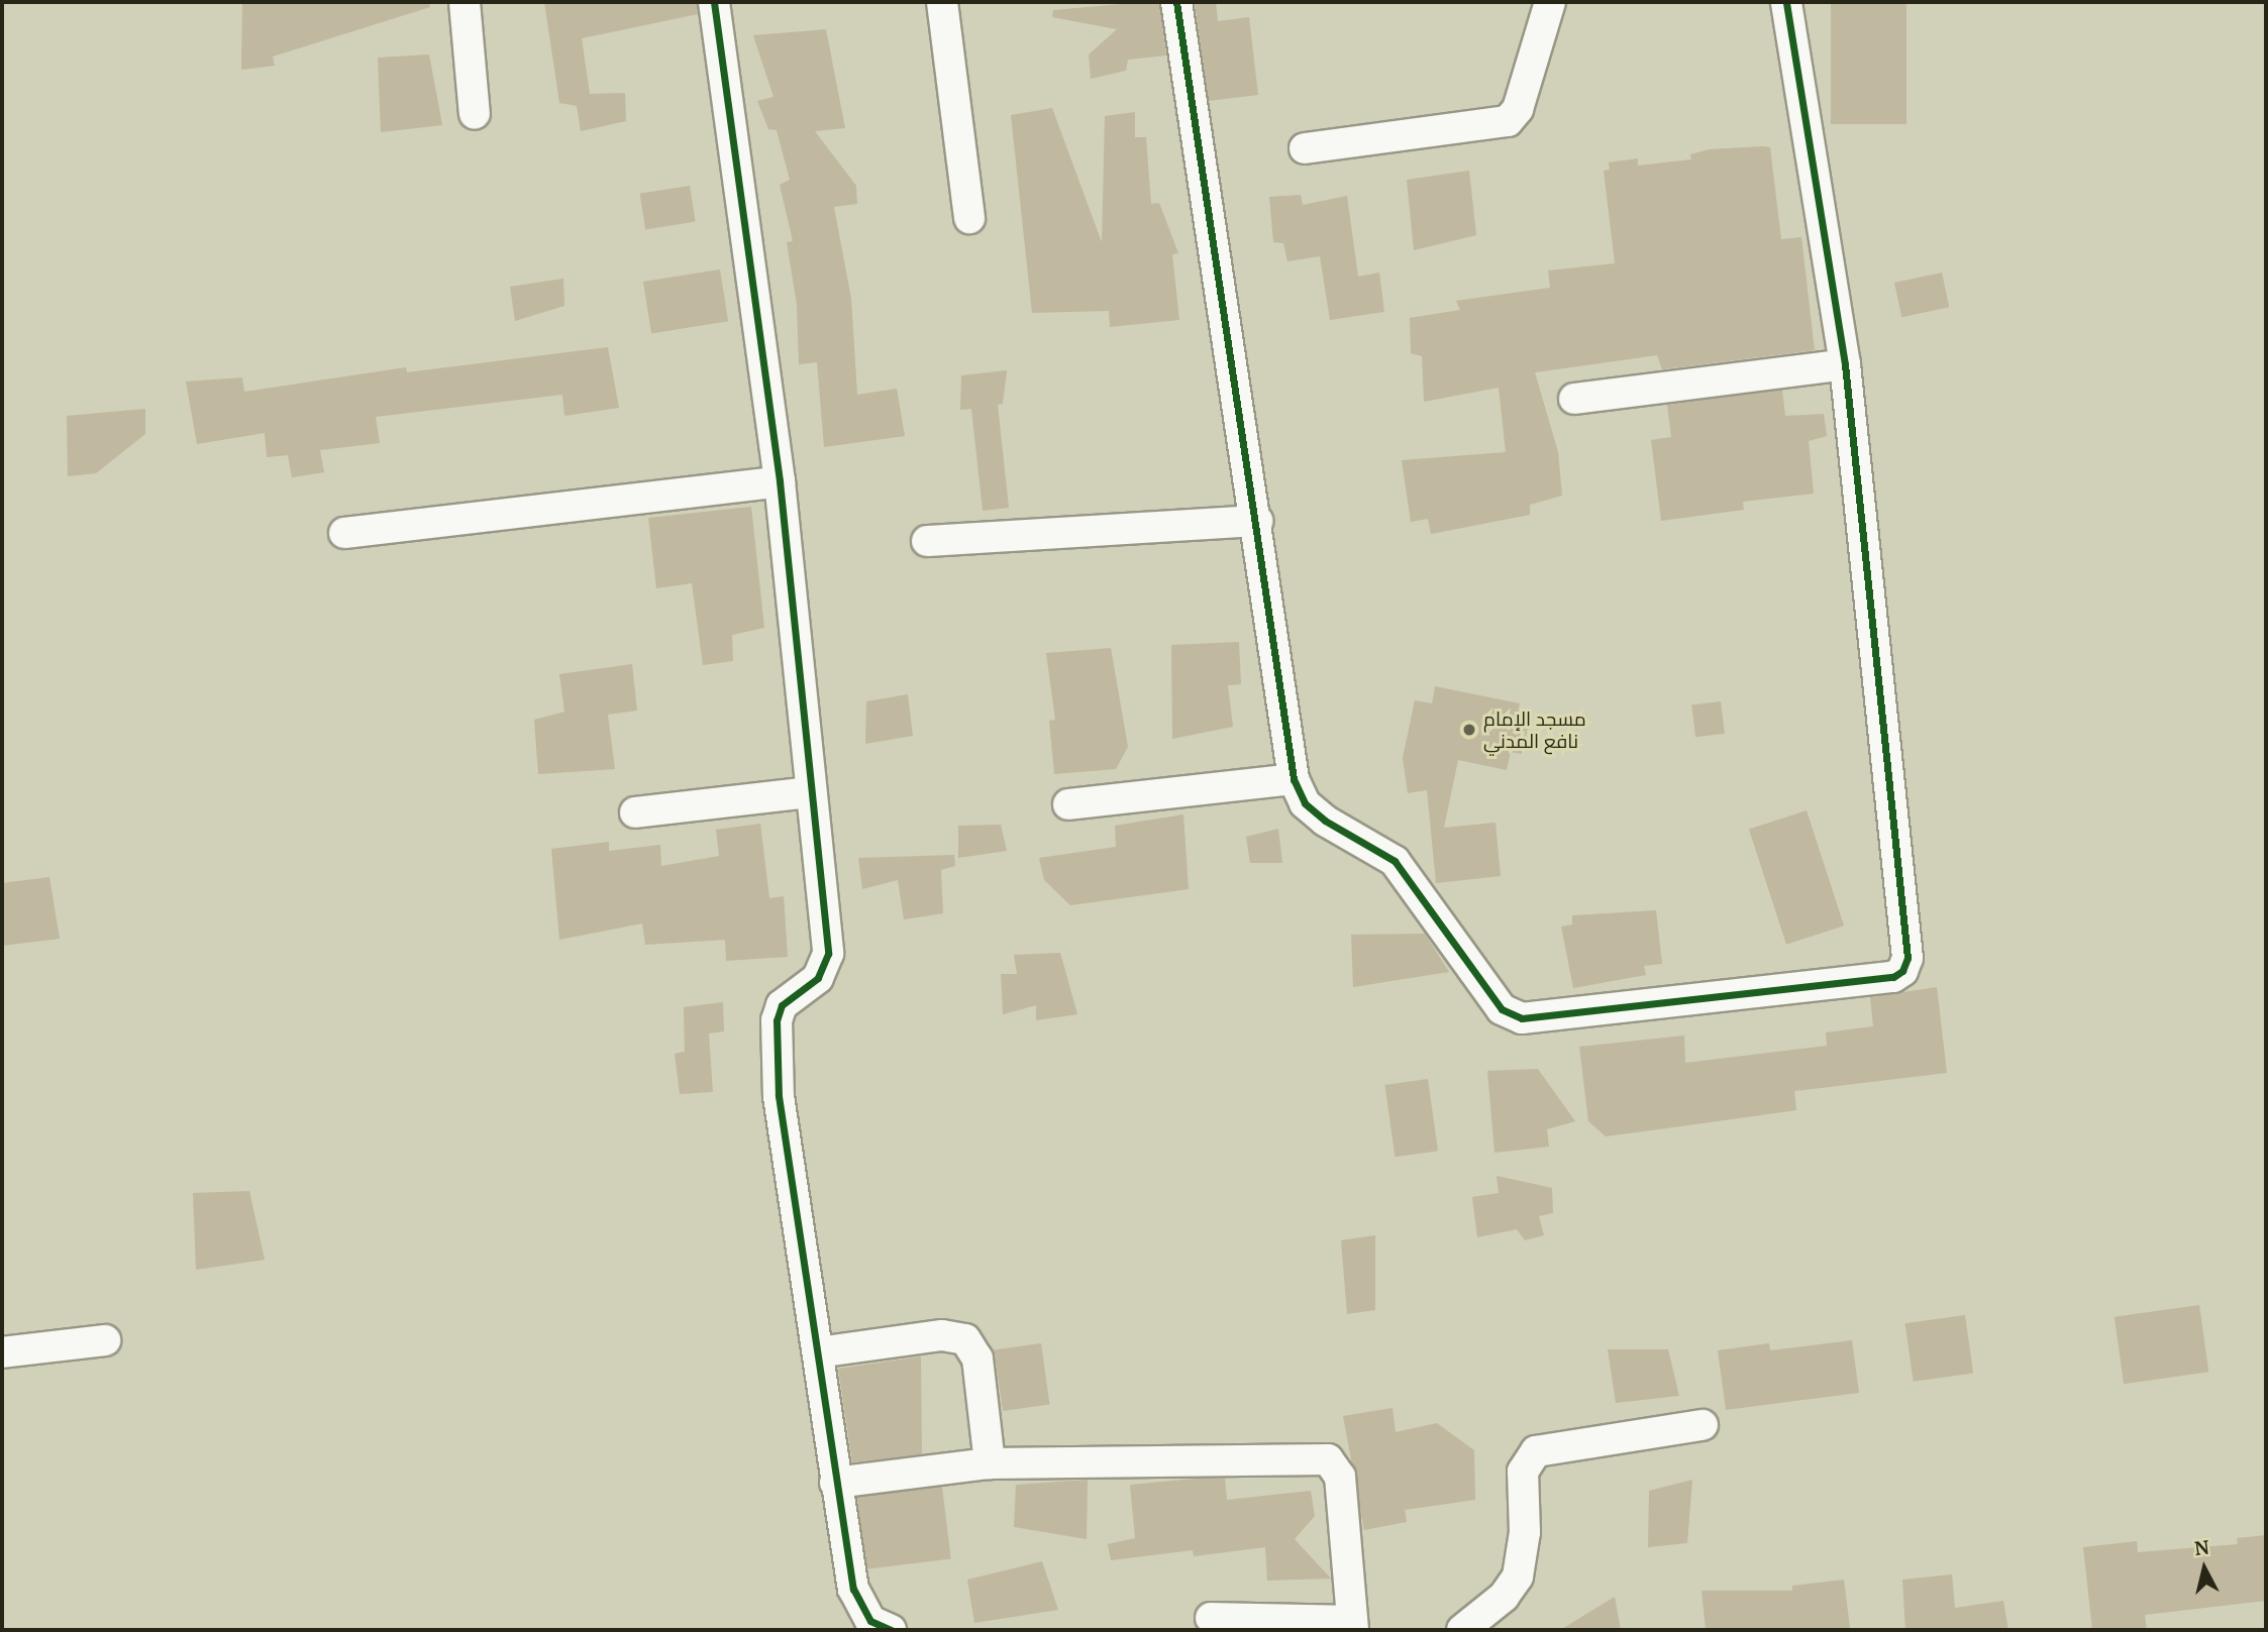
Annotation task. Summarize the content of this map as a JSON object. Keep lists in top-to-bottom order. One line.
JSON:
{"places":["مسجد الإمام نافع المدني"],"north":"top"}
